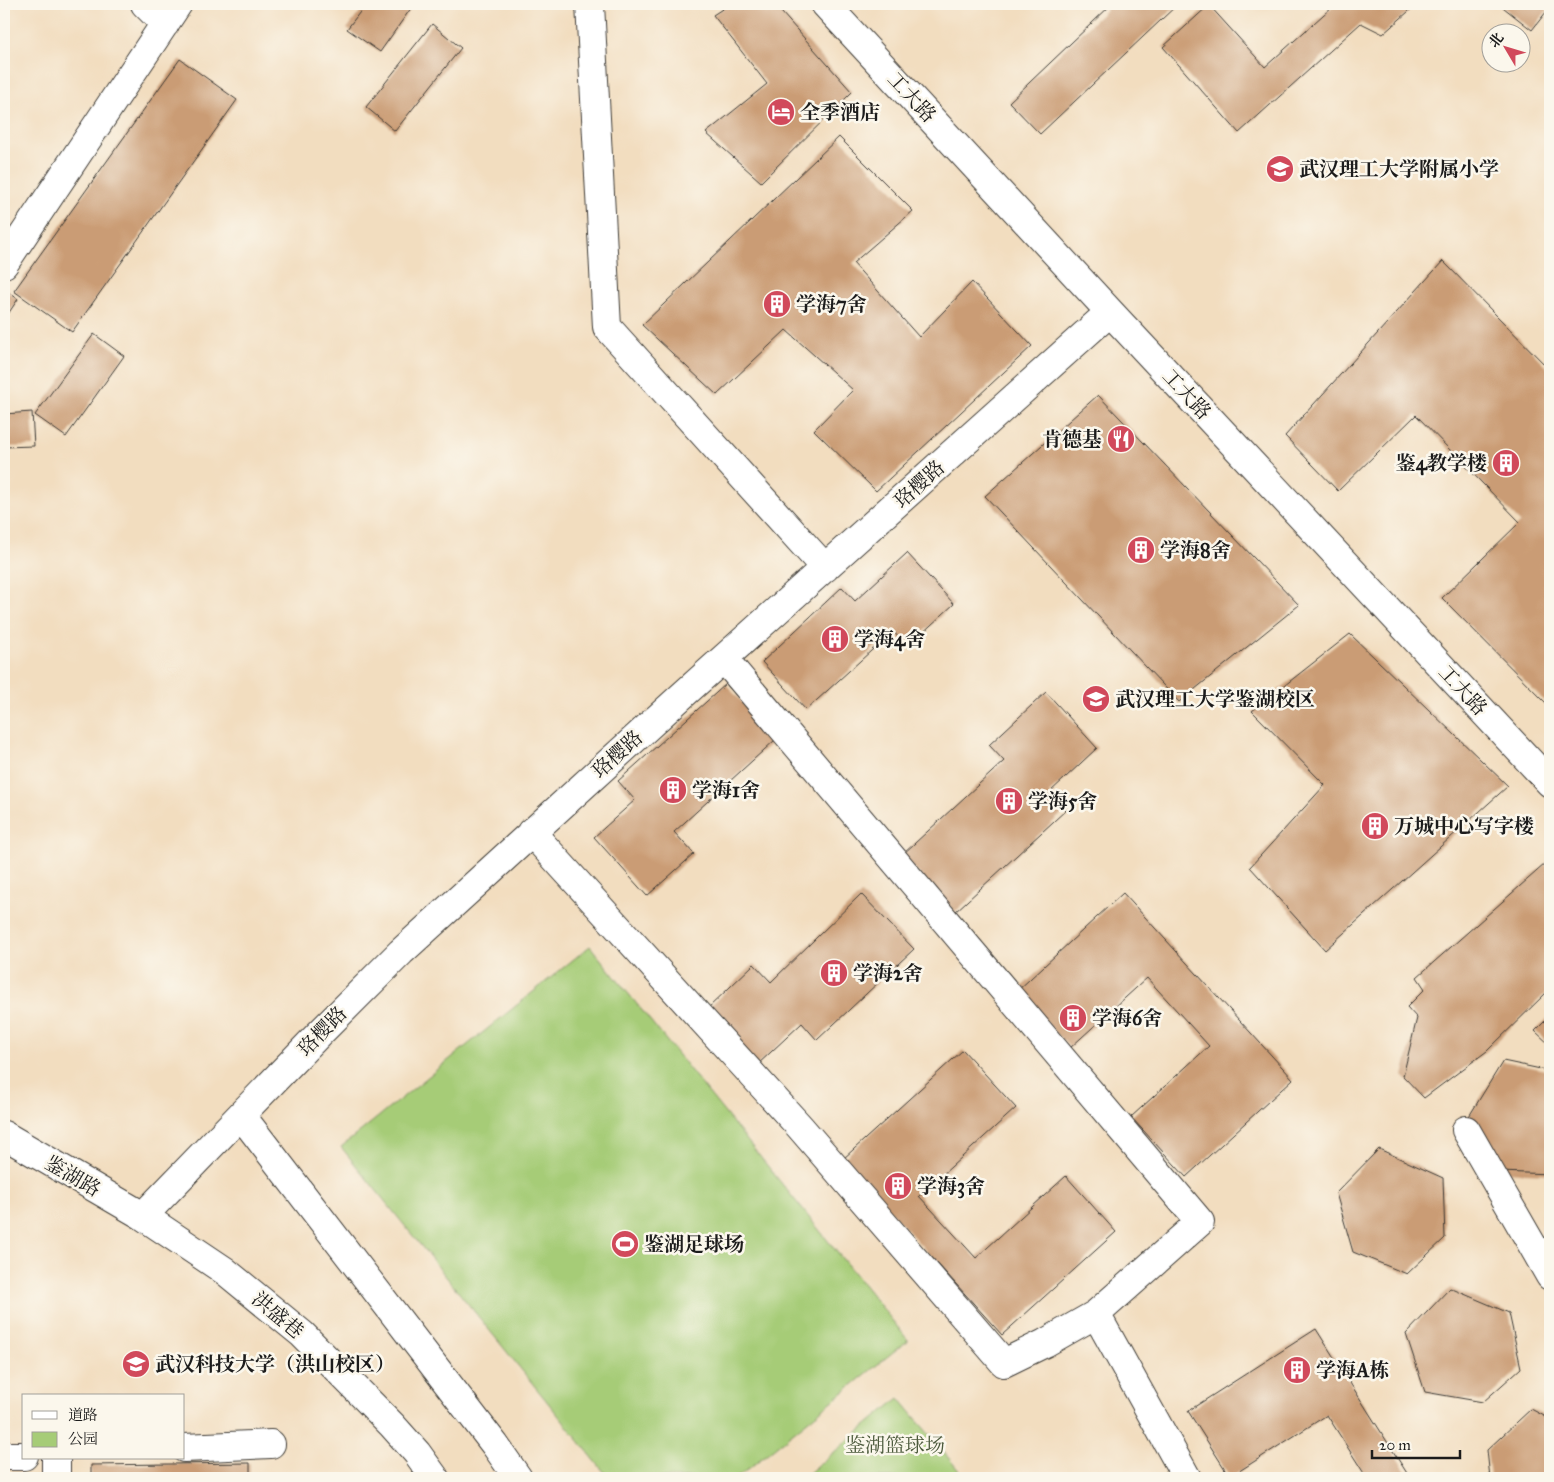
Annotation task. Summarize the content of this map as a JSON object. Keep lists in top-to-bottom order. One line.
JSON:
{"streets":{"street":["工大路","珞樱路","鉴湖路","洪盛巷"]},"crossings":[["工大路","珞樱路"],["珞樱路","鉴湖路"],["珞樱路","洪盛巷"],["鉴湖路","洪盛巷"]],"parks":["鉴湖篮球场"],"places":{"hotel":["全季酒店"],"school or university":["武汉理工大学附属小学","武汉理工大学鉴湖校区","武汉科技大学（洪山校区）"],"building":["学海7舍","鉴4教学楼","学海8舍","学海4舍","学海1舍","学海5舍","万城中心写字楼","学海2舍","学海6舍","学海3舍","学海A栋"],"restaurant":["肯德基"],"sports":["鉴湖足球场"]},"legend":["道路","公园"],"scale_bar":"20 m","north":"top left"}
